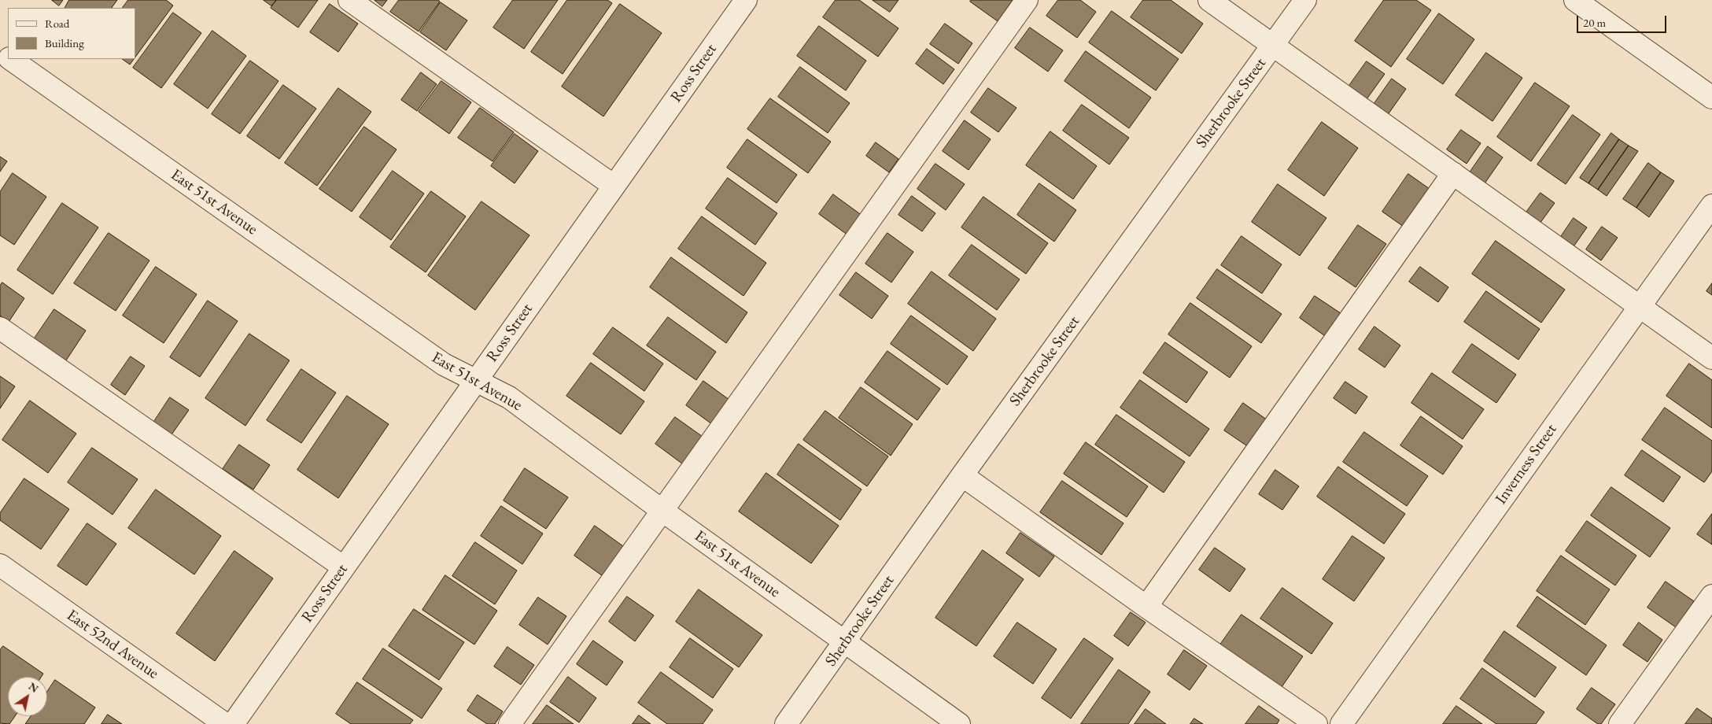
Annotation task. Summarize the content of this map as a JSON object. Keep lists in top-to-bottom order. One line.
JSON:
{"streets":{"street":["Ross Street","Sherbrooke Street","East 51st Avenue","Inverness Street","East 52nd Avenue"]},"crossings":[["Ross Street","East 51st Avenue"],["Sherbrooke Street","East 51st Avenue"]],"legend":["Road","Building"],"scale_bar":"20 m","north":"top right"}
